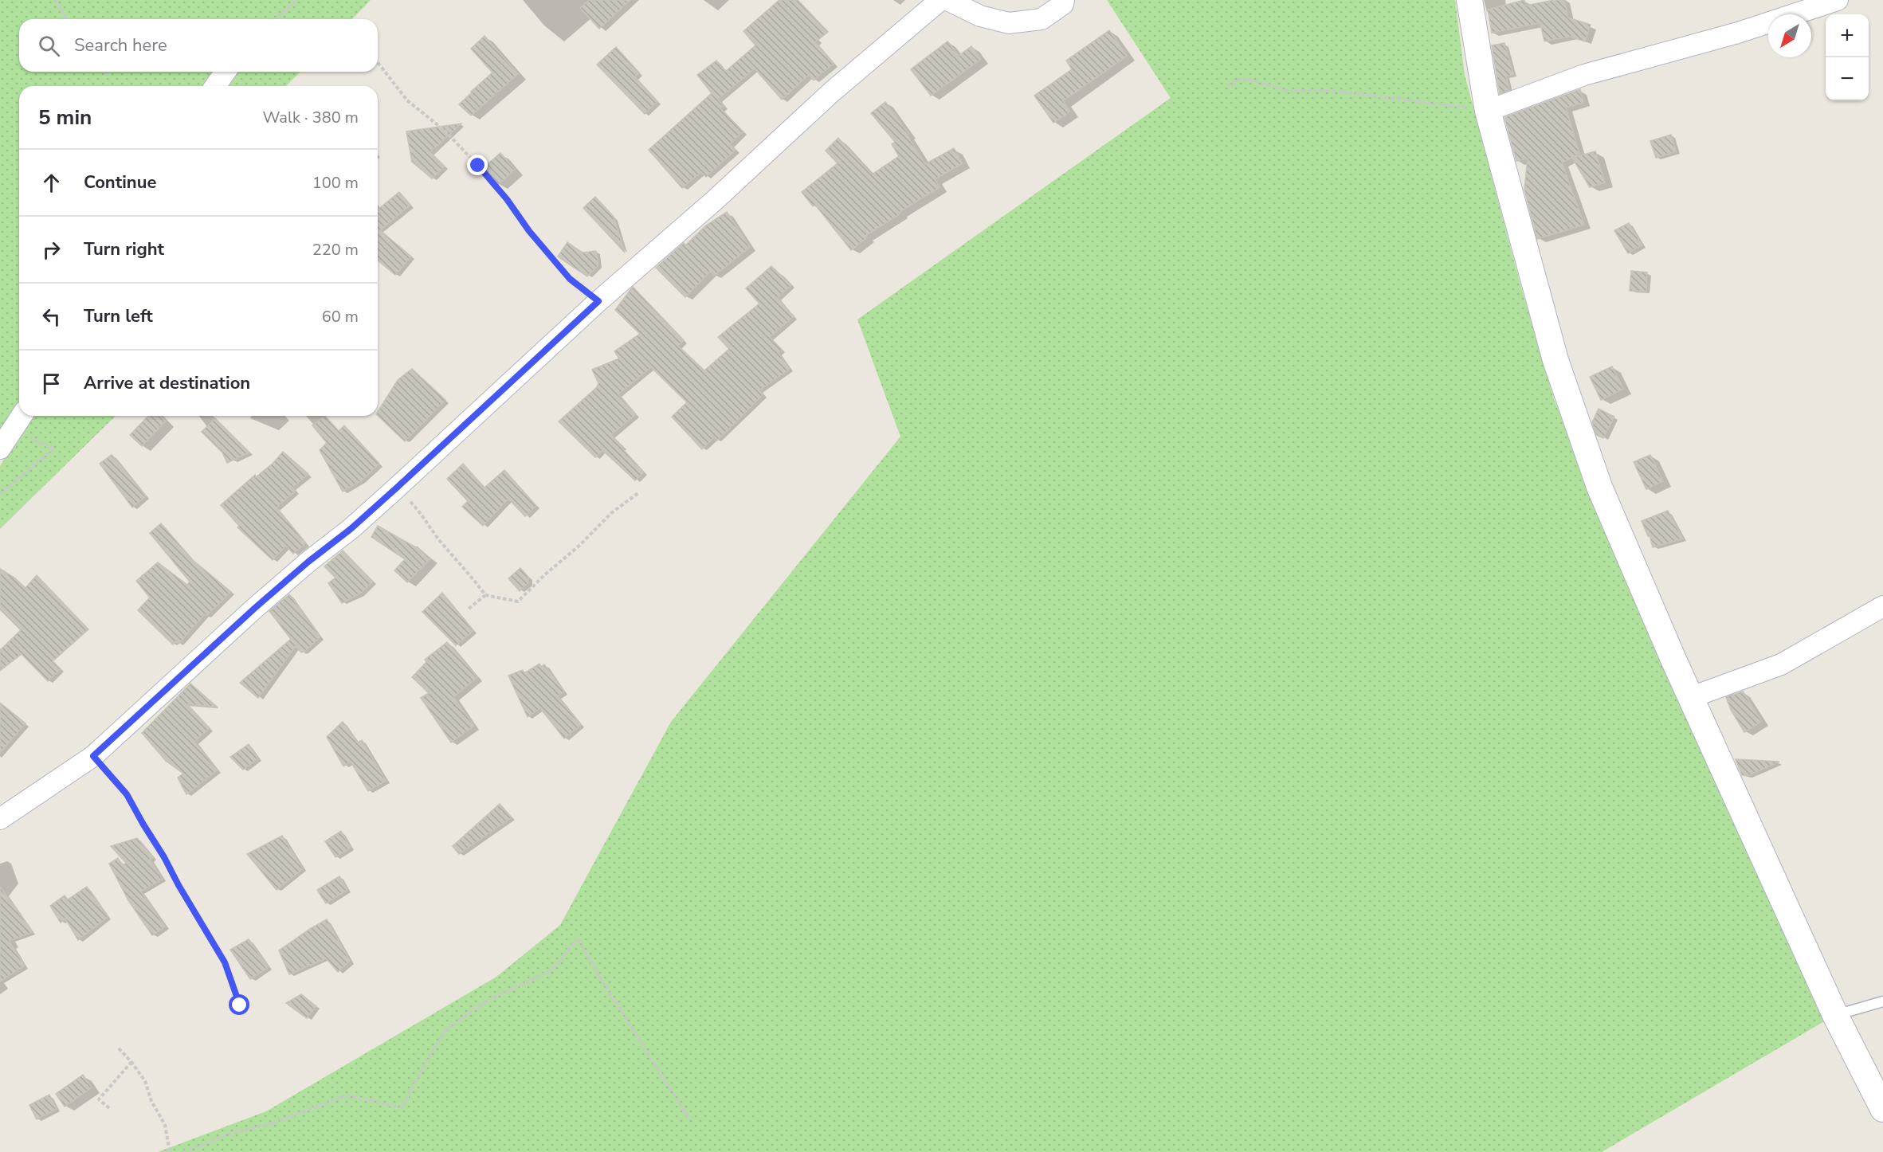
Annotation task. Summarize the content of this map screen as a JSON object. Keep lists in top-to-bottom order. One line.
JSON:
{"north":"bottom left","page":{"map_buttons":["+","−"],"search":"Search here","heading":["5 min","Walk · 380 m"],"list":[["Continue","100 m"],["Turn right","220 m"],["Turn left","60 m"],"Arrive at destination"]}}
